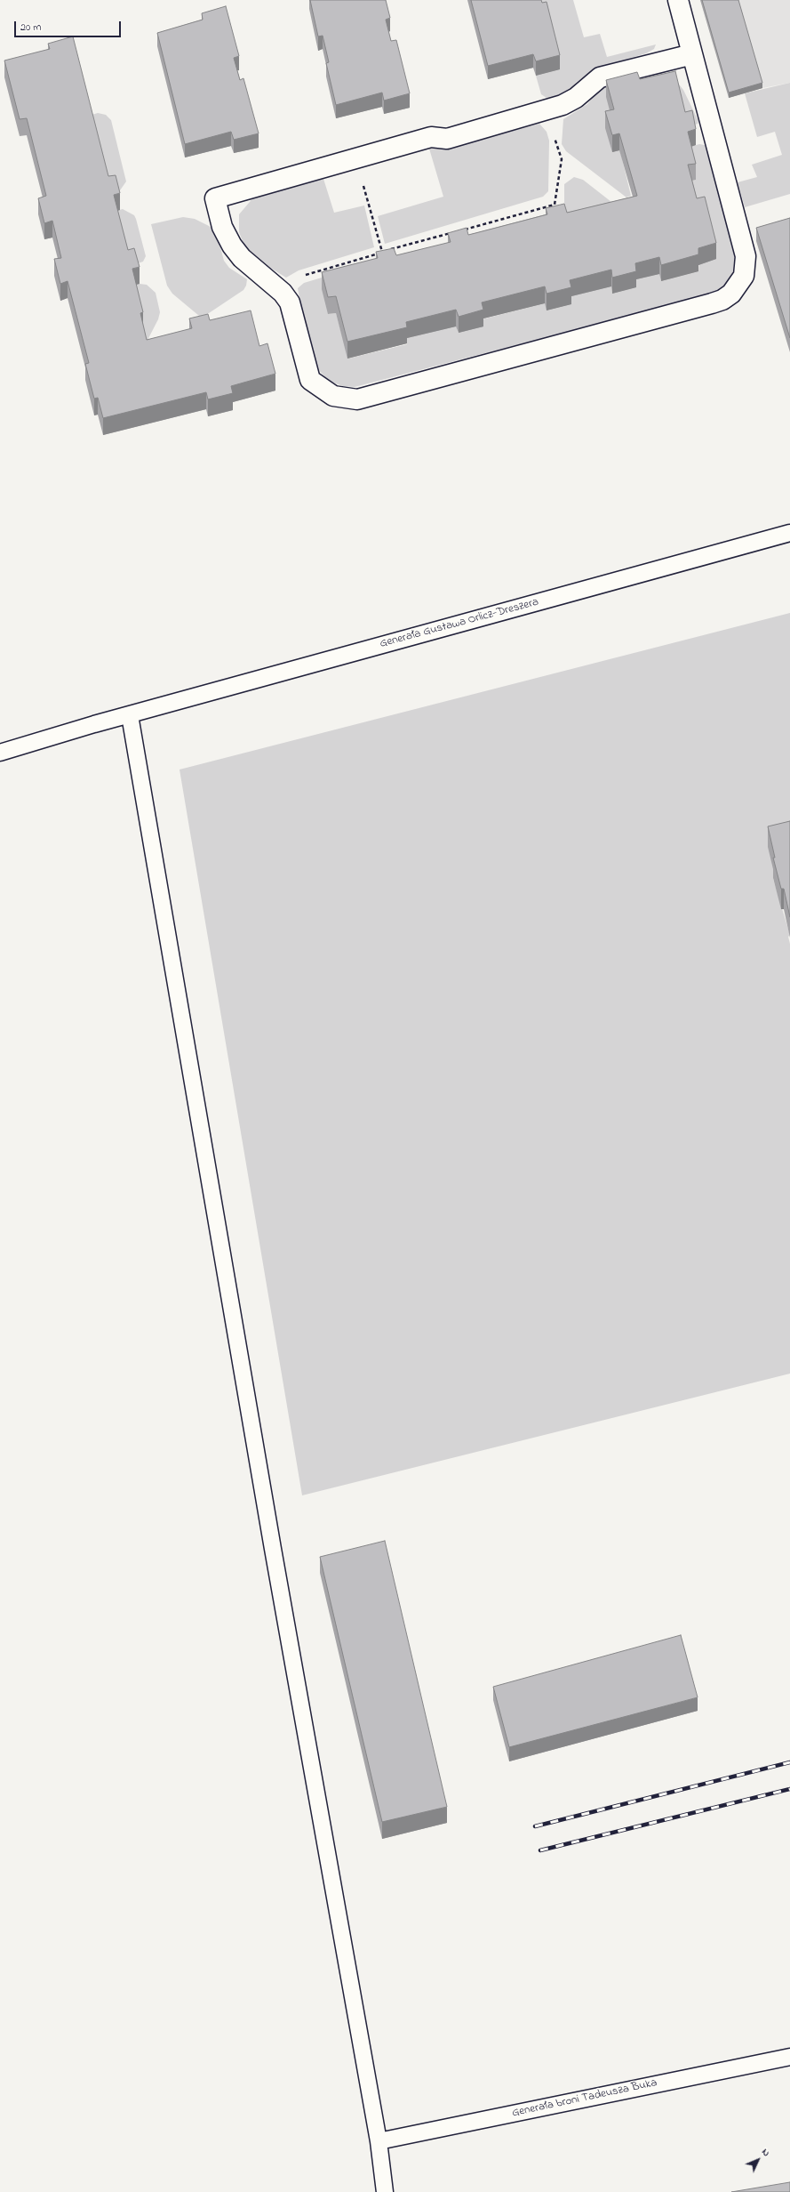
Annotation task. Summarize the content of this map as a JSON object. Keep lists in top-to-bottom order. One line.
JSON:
{"streets":{"lane":["Generała Gustawa Orlicz-Dreszera","Generała broni Tadeusza Buka"]},"scale_bar":"20 m","north":"top right"}
